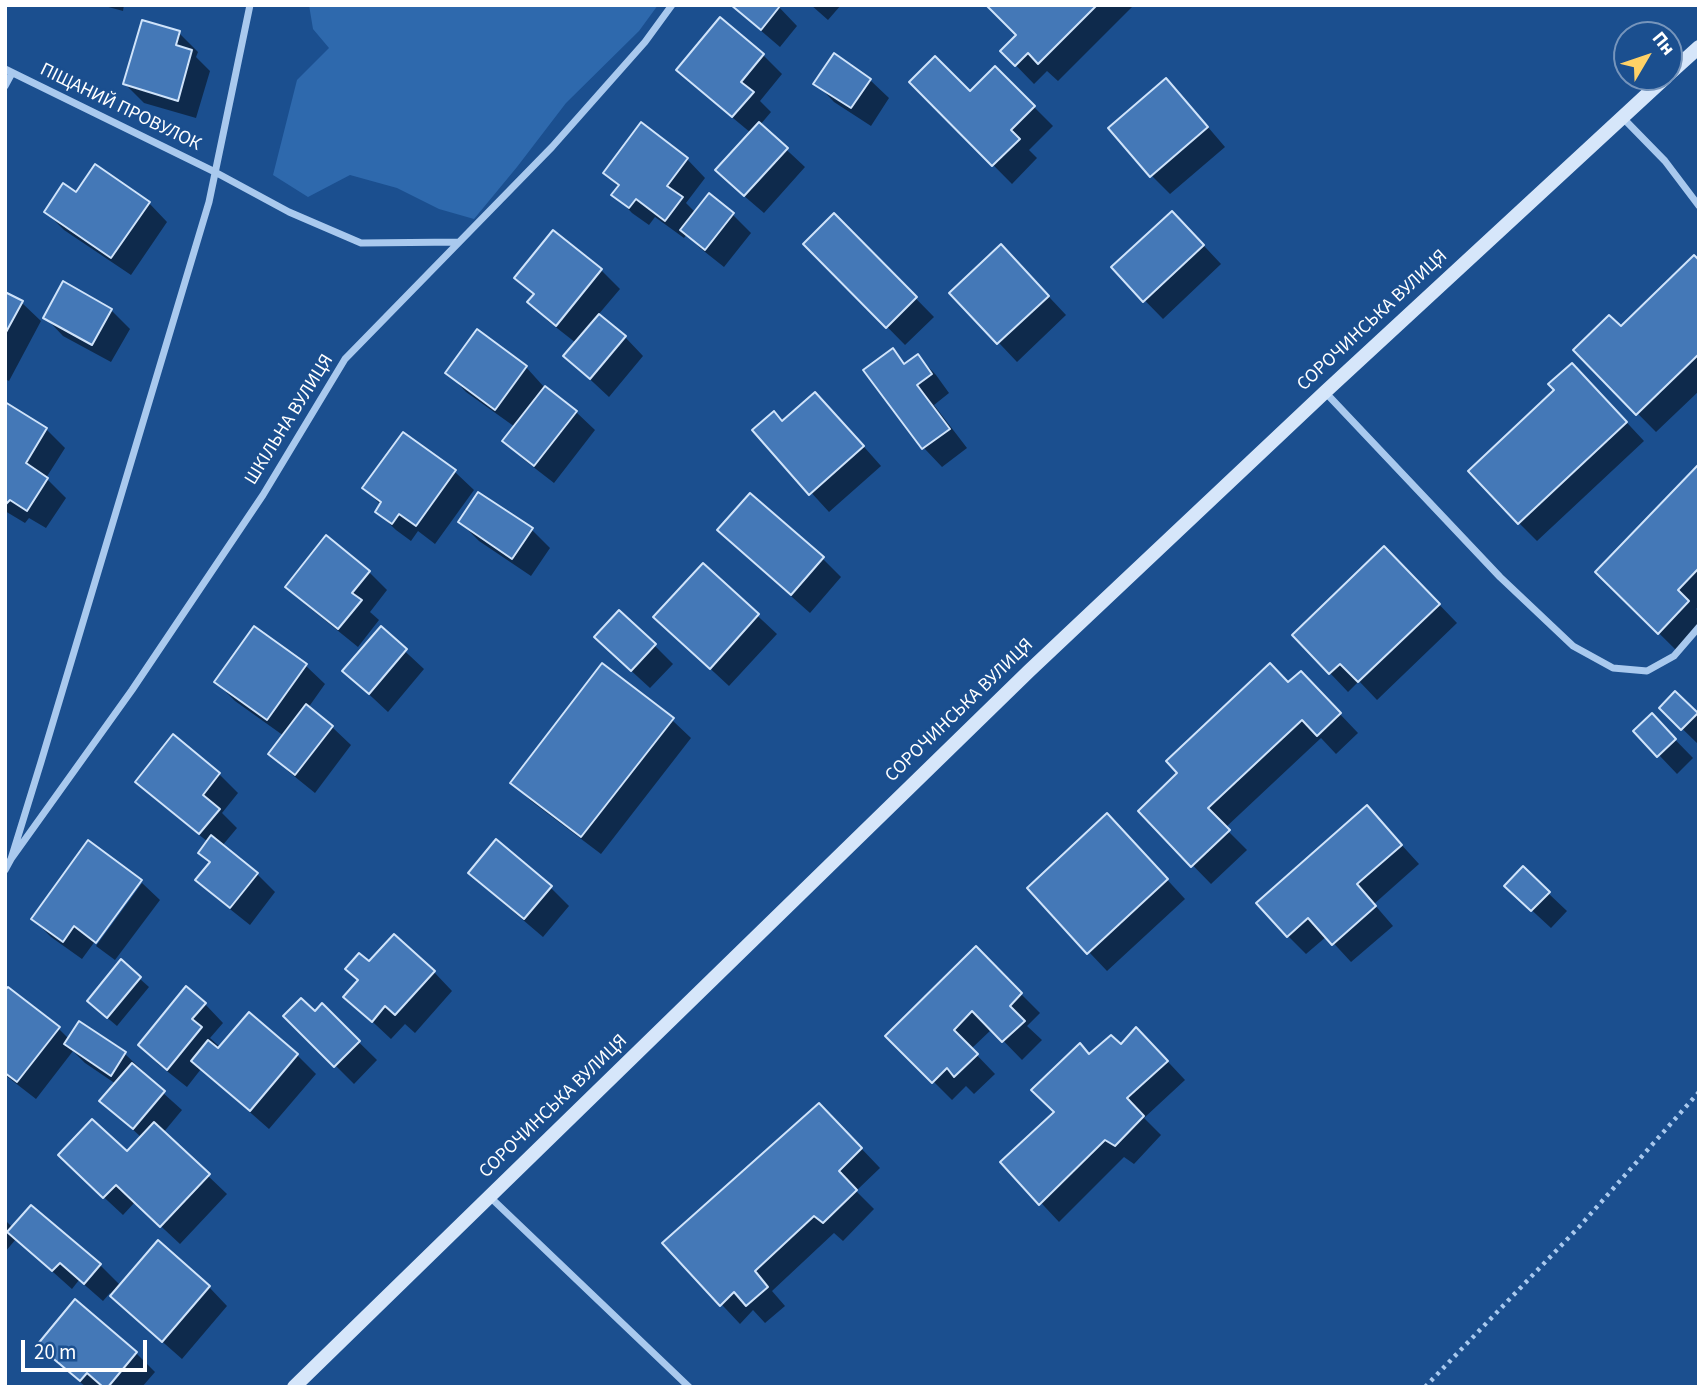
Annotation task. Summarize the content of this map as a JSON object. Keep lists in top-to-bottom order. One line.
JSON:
{"streets":{"main road":["СОРОЧИНСЬКА ВУЛИЦЯ"],"street":["ПІЩАНИЙ ПРОВУЛОК","ШКІЛЬНА ВУЛИЦЯ"]},"crossings":[["ПІЩАНИЙ ПРОВУЛОК","ШКІЛЬНА ВУЛИЦЯ"]],"scale_bar":"20 m","north":"top right"}
